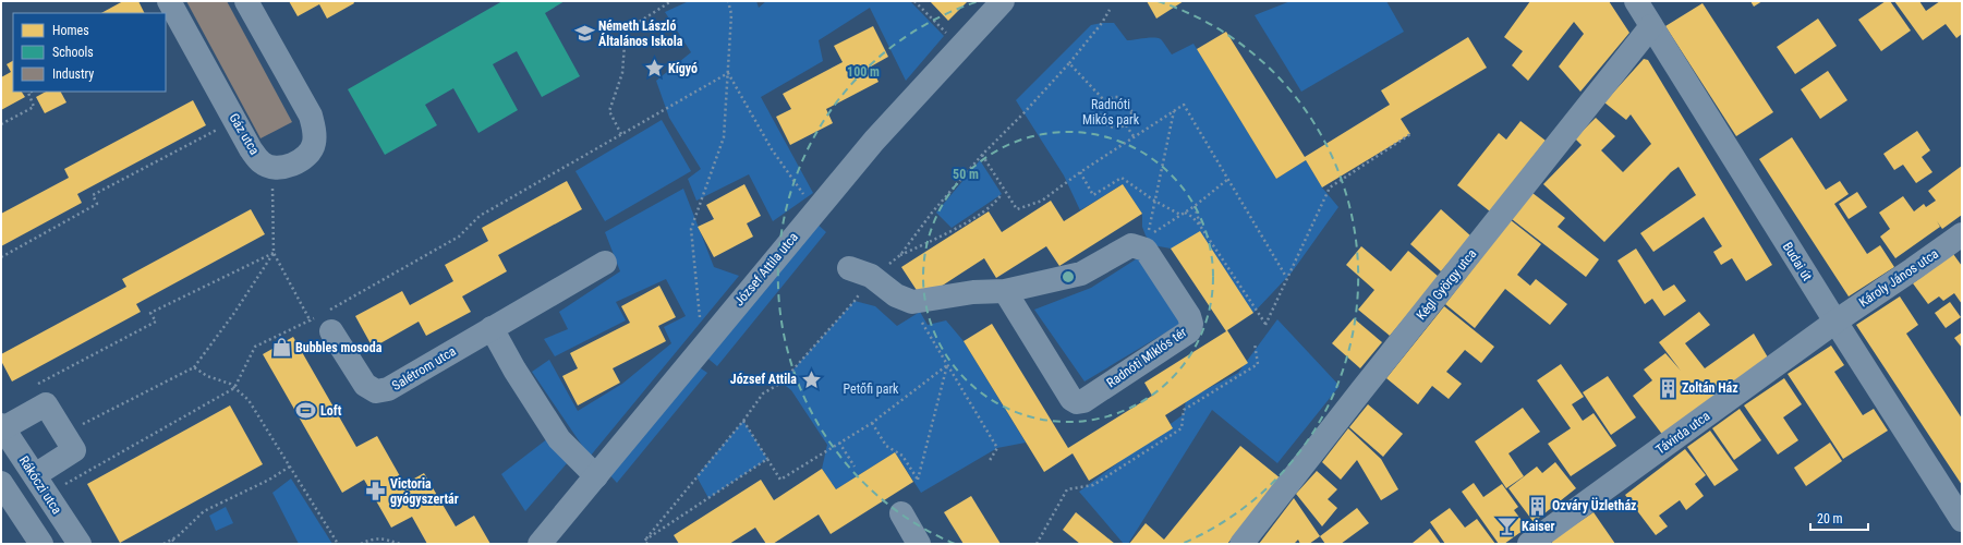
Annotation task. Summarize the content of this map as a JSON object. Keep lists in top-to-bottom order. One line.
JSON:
{"streets":{"street":["Gáz utca","Budai út","József Attila utca","Károly János utca","Kégl György utca","Radnóti Miklós tér","Salétrom utca","Távirda utca","Rákóczi utca"]},"crossings":[["Budai út","Károly János utca"],["Budai út","Kégl György utca"],["Budai út","Távirda utca"],["Károly János utca","Távirda utca"]],"parks":["Radnóti Mikós park","Petőfi park"],"places":{"school or university":["Németh László Általános Iskola"],"place":["Kígyó","József Attila"],"shop":["Bubbles mosoda"],"building":["Zoltán Ház","Ozváry Üzletház"],"sports":["Loft"],"pharmacy":["Victoria gyógyszertár"],"bar":["Kaiser"]},"legend":["Homes","Schools","Industry"],"scale_bar":"20 m","rings":["100 m","50 m"]}
